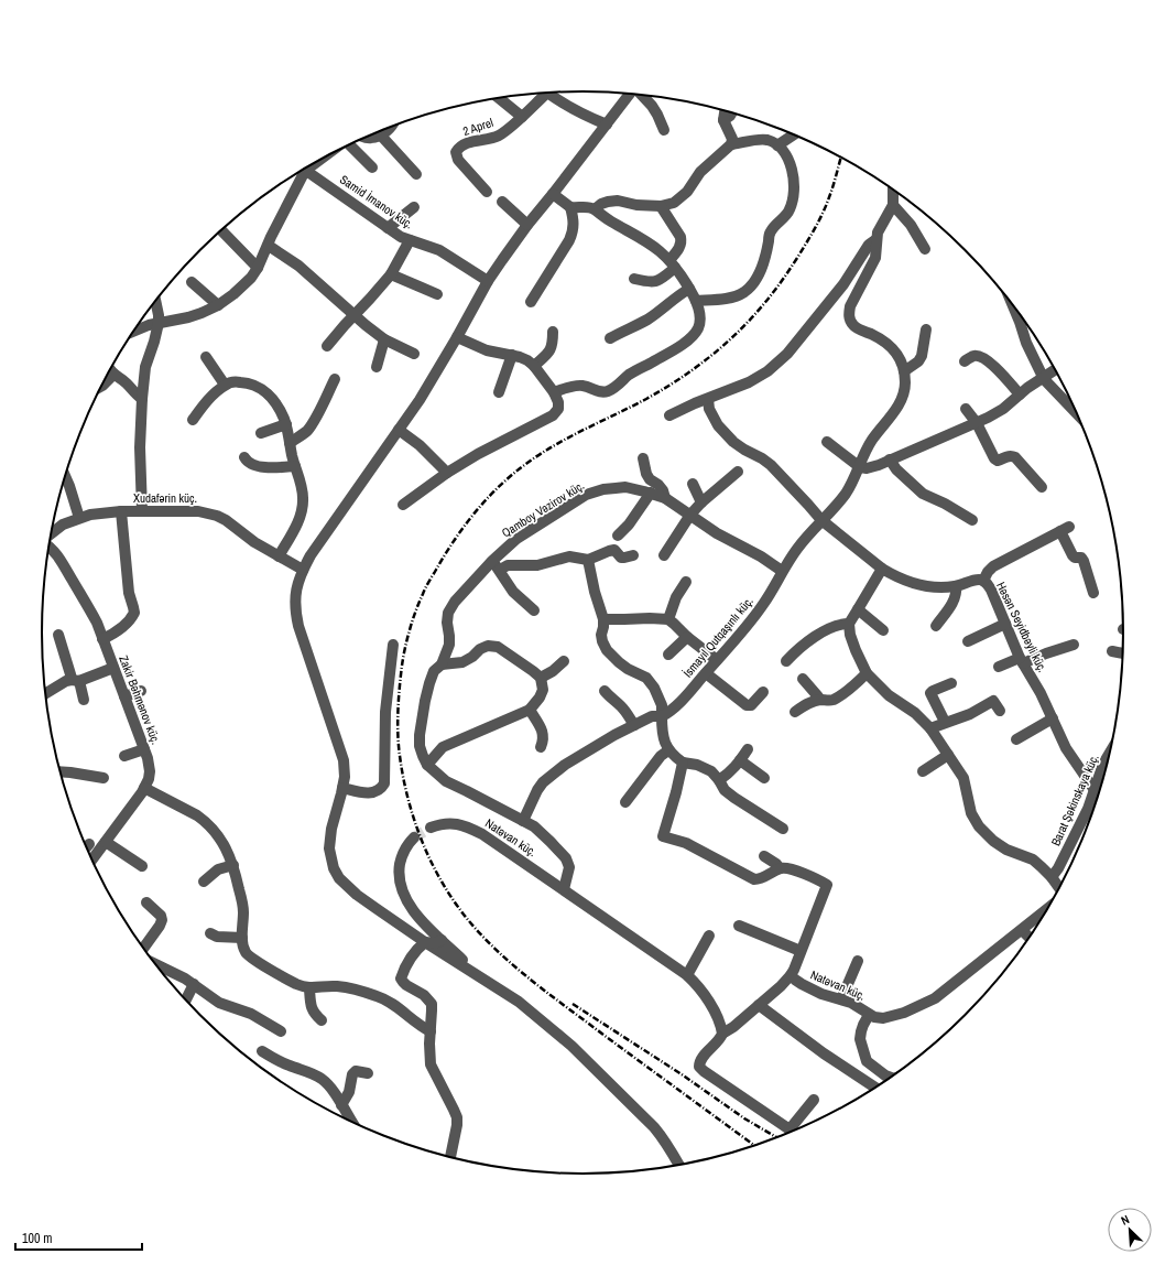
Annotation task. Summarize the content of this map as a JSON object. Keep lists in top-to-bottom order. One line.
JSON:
{"streets":{"street":["2 Aprel","Samid İmanov küç.","Xudafərin küç.","Qamboy Vəzirov küç.","Həsən Seyidbəyli küç.","İsmayıl Qutqaşınlı küç.","Zakir Bəhmənov küç.","Barat Şəkinskaya küç.","Natəvan küç."]},"crossings":[["Qamboy Vəzirov küç.","İsmayıl Qutqaşınlı küç."],["Qamboy Vəzirov küç.","Natəvan küç."],["Həsən Seyidbəyli küç.","İsmayıl Qutqaşınlı küç."]],"scale_bar":"100 m","north":"top left"}
